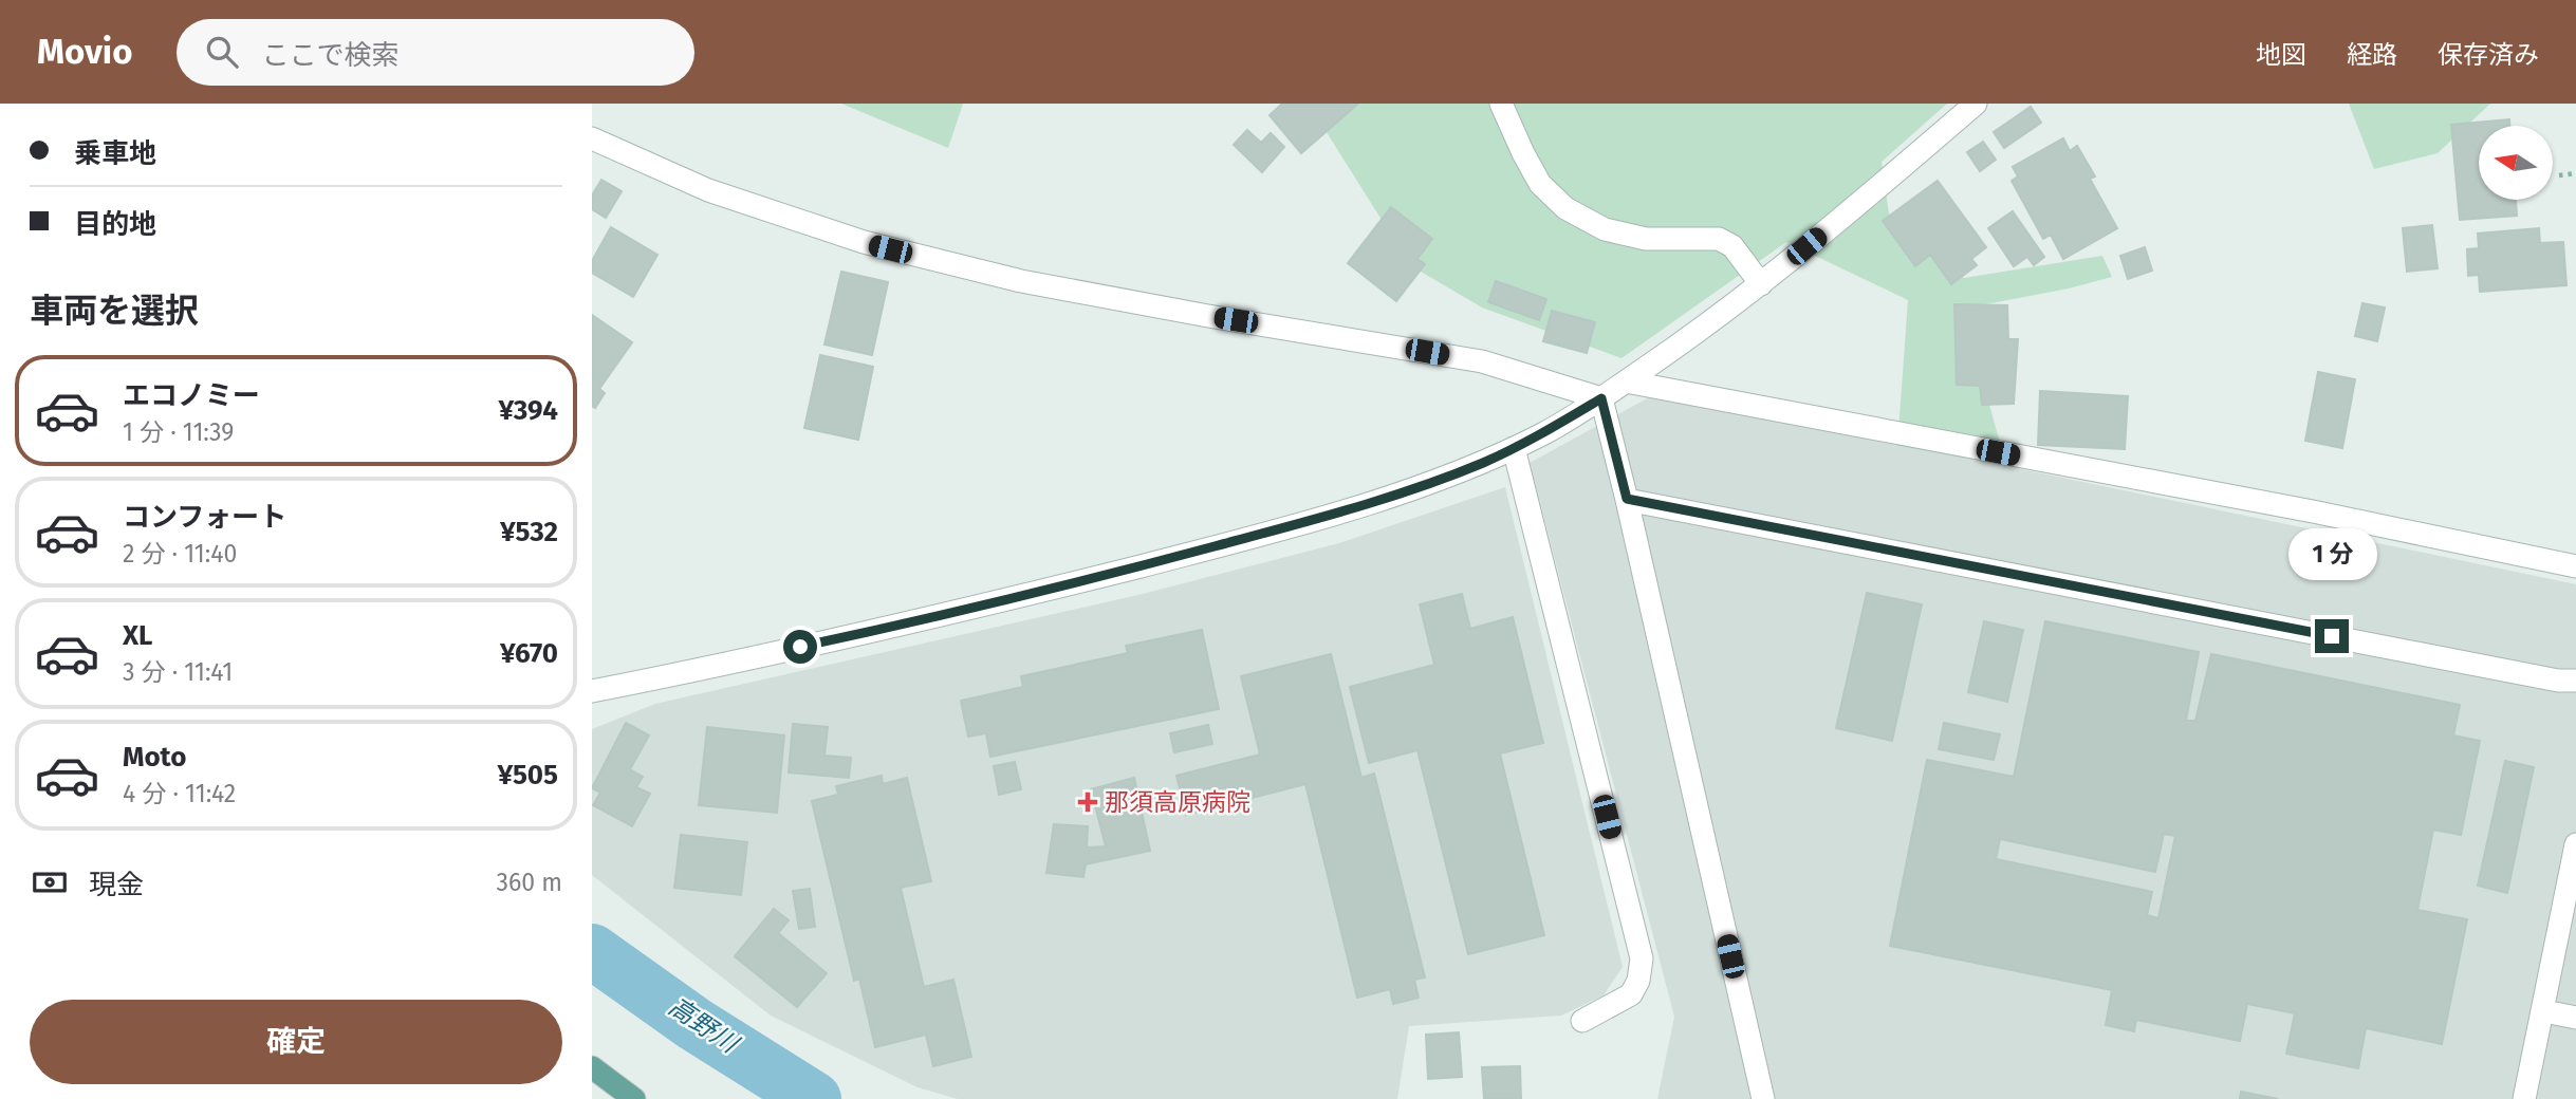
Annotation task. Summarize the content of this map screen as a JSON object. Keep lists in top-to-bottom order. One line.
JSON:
{"water":["高野川"],"places":{"health":["那須高原病院"]},"north":"left","page":{"header":"Movio","search":"ここで検索","nav":["地図","経路","保存済み"],"banner":["乗車地","目的地"],"heading":"車両を選択","list":[{"name":"エコノミー","note":"1 分 · 11:39","value":"¥394"},{"name":"コンフォート","note":"2 分 · 11:40","value":"¥532"},{"name":"XL","note":"3 分 · 11:41","value":"¥670"},{"name":"Moto","note":"4 分 · 11:42","value":"¥505"}],"bubble":"1 分","pay":["現金","360 m"],"buttons":"確定"}}
